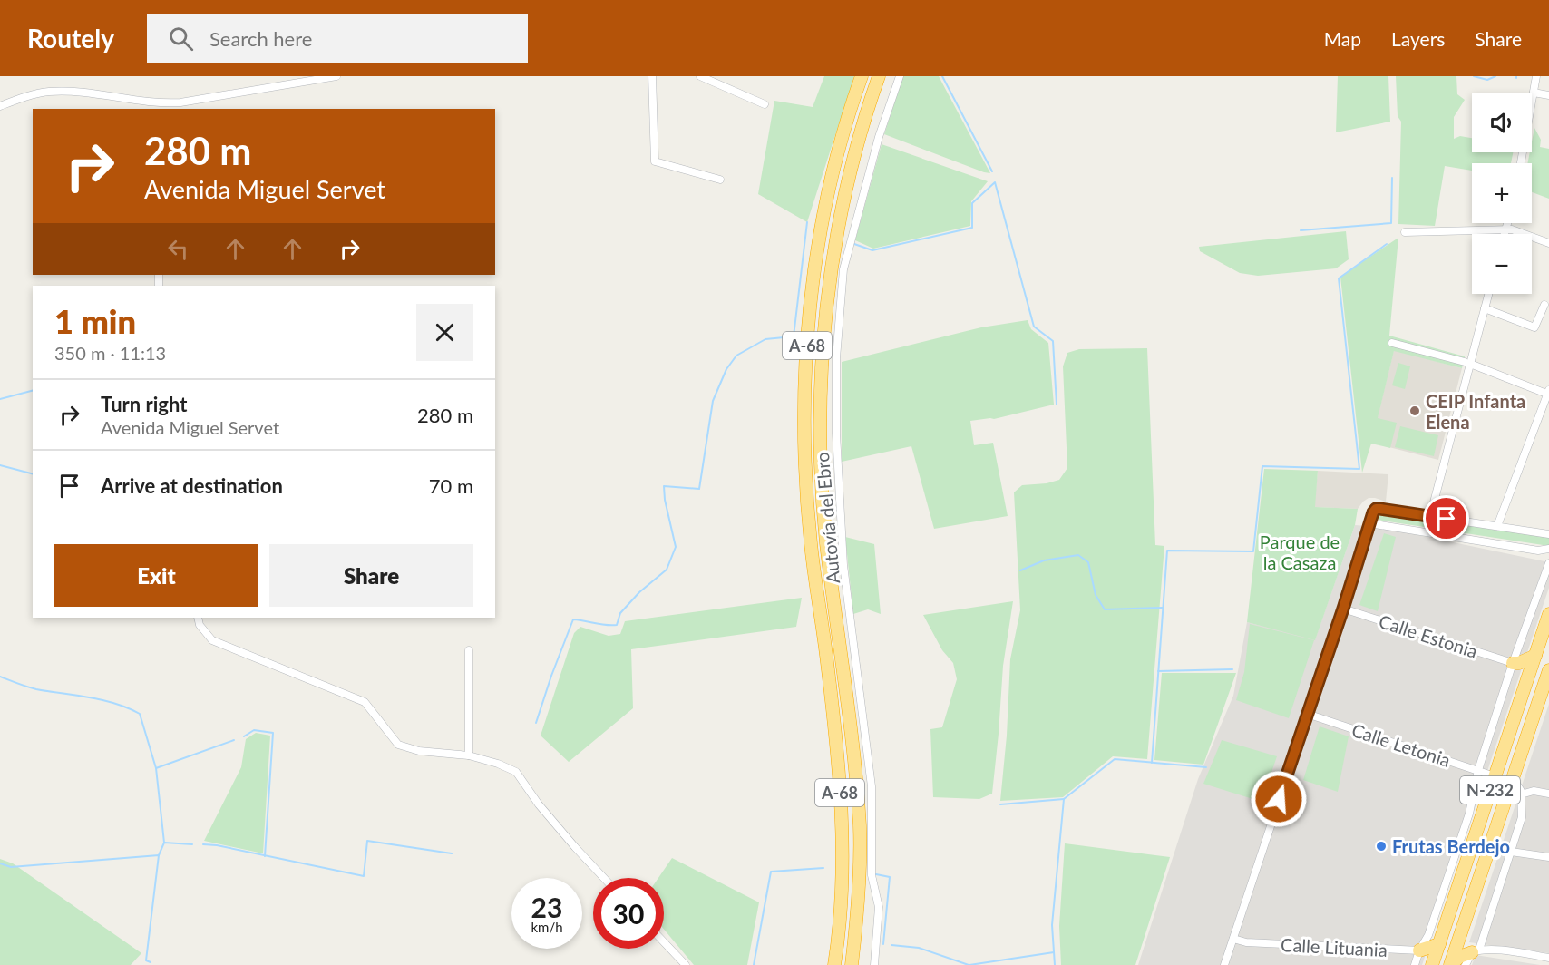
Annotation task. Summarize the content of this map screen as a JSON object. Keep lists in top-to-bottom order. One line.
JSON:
{"streets":{"highway":["A-68","Autovía del Ebro","N-232"],"street":["Calle Estonia","Calle Letonia","Calle Lituania"]},"crossings":[["Calle Letonia","N-232"]],"parks":["Parque de la Casaza"],"places":["CEIP Infanta Elena","Frutas Berdejo"],"page":{"header":"Routely","search":"Search here","nav":["Map","Layers","Share"],"map_buttons":["+","−"],"turn":["280 m","Avenida Miguel Servet"],"heading":["1 min","350 m · 11:13"],"list":[{"name":"Turn right","note":"Avenida Miguel Servet","value":"280 m"},{"name":"Arrive at destination","value":"70 m"}],"buttons":["Exit","Share"],"speed":"23 km/h","limit":"30"}}
